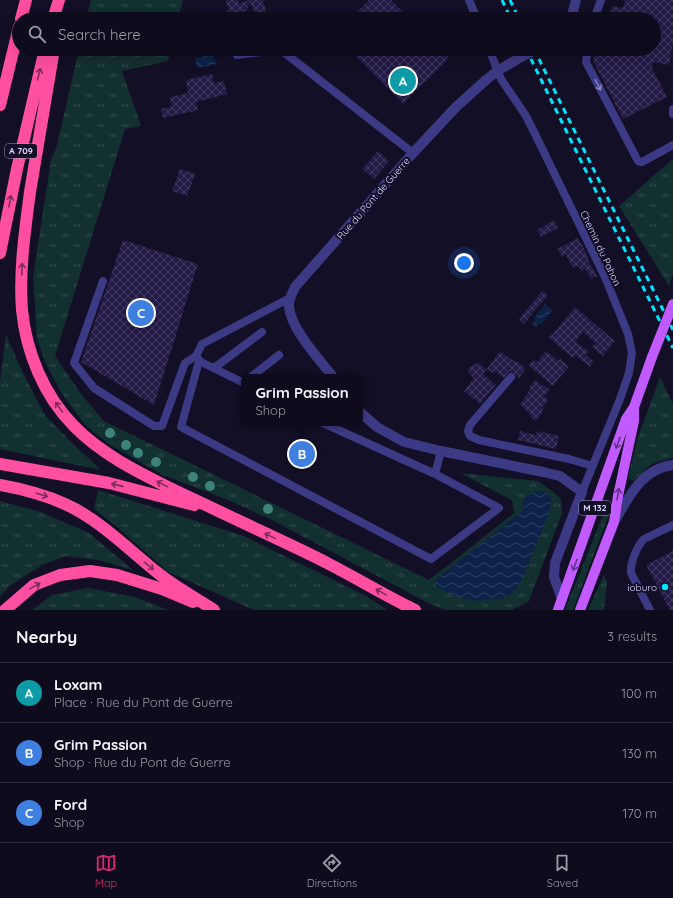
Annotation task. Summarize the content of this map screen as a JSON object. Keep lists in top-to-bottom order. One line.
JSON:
{"streets":{"highway":["A 709"],"main road":["M 132"],"street":["Rue du Pont de Guerre"],"lane":["Chemin du Pahon"]},"crossings":[["Rue du Pont de Guerre","Chemin du Pahon"]],"places":["ioburo"],"page":{"search":"Search here","pins":["A","C","B"],"popup":["Grim Passion","Shop"],"heading":["Nearby","3 results"],"list":[{"mark":"A","name":"Loxam","note":"Place · Rue du Pont de Guerre","value":"100 m"},{"mark":"B","name":"Grim Passion","note":"Shop · Rue du Pont de Guerre","value":"130 m"},{"mark":"C","name":"Ford","note":"Shop","value":"170 m"}],"nav":["Map","Directions","Saved"]}}
